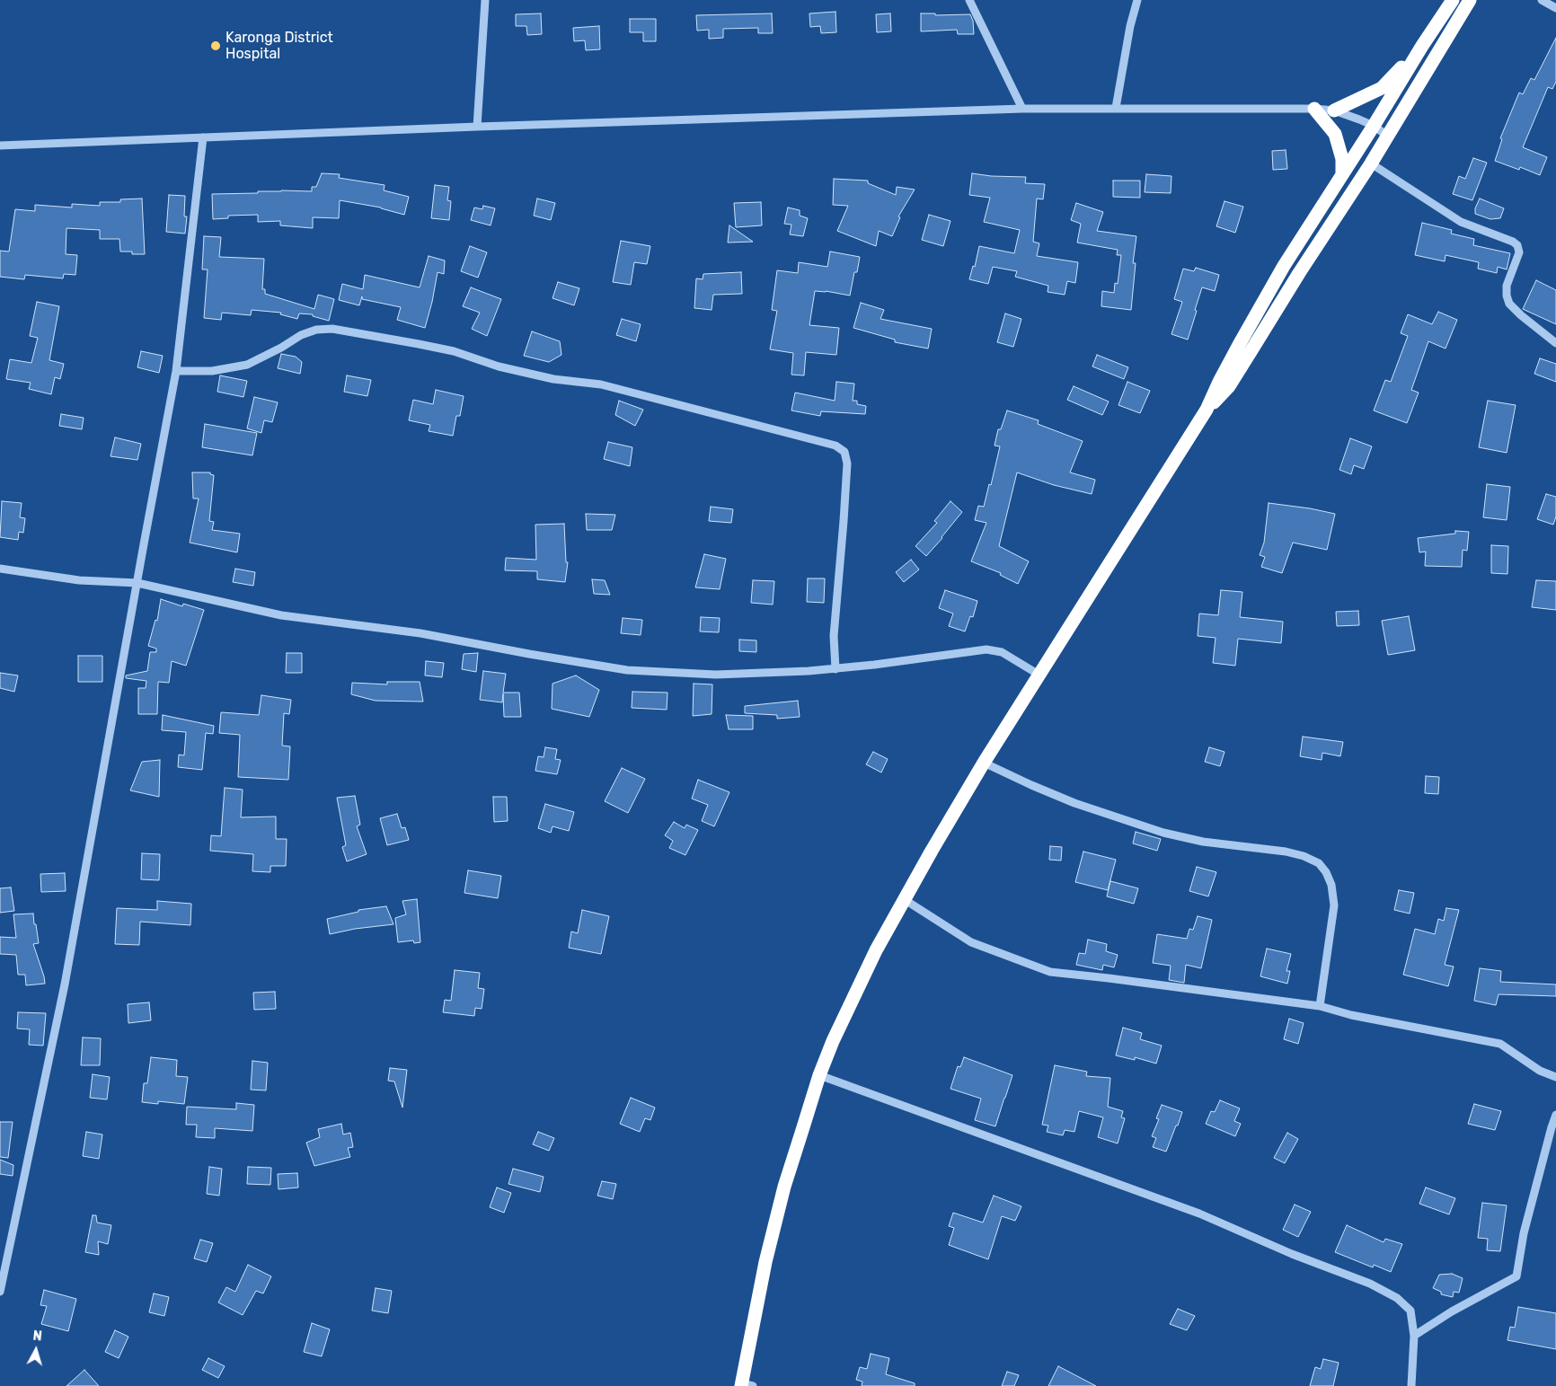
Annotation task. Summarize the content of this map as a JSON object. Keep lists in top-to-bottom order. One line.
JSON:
{"places":["Karonga District Hospital"],"north":"top"}
